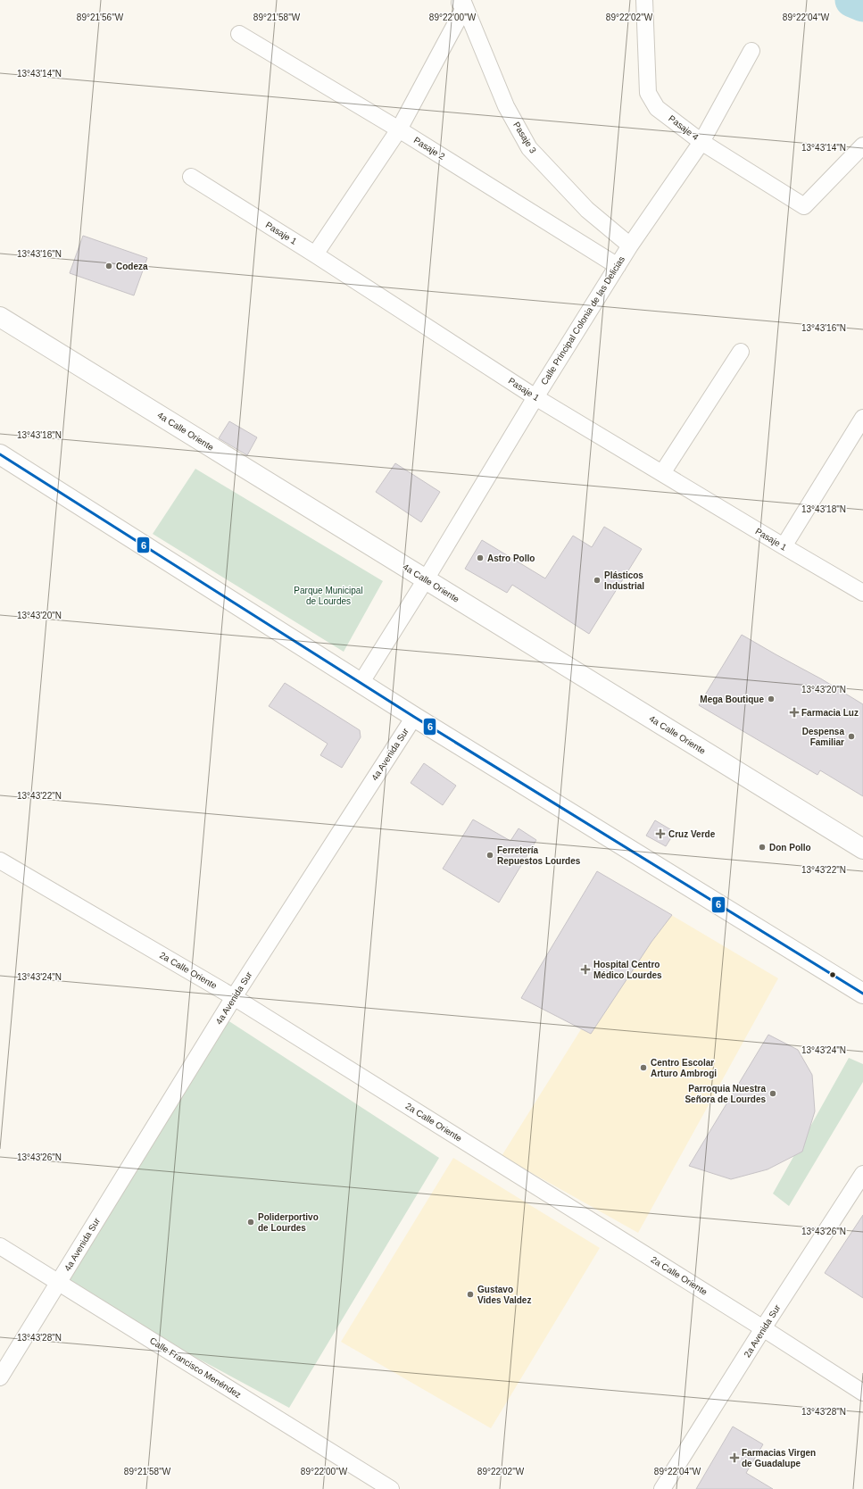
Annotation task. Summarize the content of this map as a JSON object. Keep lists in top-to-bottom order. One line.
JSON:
{"streets":{"highway":["4a Calle Oriente"],"street":["Pasaje 4","Pasaje 3","Pasaje 2","Pasaje 1","Calle Principal Colonia de las Delicias","4a Avenida Sur","2a Calle Oriente","2a Avenida Sur","Calle Francisco Menéndez"]},"crossings":[["Pasaje 4","Calle Principal Colonia de las Delicias"],["Pasaje 3","Calle Principal Colonia de las Delicias"],["Pasaje 2","Calle Principal Colonia de las Delicias"],["Pasaje 1","Calle Principal Colonia de las Delicias"],["Calle Principal Colonia de las Delicias","4a Calle Oriente"],["4a Avenida Sur","2a Calle Oriente"],["4a Avenida Sur","Calle Francisco Menéndez"],["2a Calle Oriente","2a Avenida Sur"]],"parks":["Parque Municipal de Lourdes"],"places":{"other":["Codeza","Astro Pollo","Plásticos Industrial","Mega Boutique","Despensa Familiar","Don Pollo","Ferretería Repuestos Lourdes","Centro Escolar Arturo Ambrogi","Parroquia Nuestra Señora de Lourdes","Poliderportivo de Lourdes","Gustavo Vides Valdez"],"health":["Farmacia Luz","Cruz Verde","Hospital Centro Médico Lourdes","Farmacias Virgen de Guadalupe"]},"lines":["transit line 6"],"coordinates":["89°21'56\"W","89°21'58\"W","89°22'00\"W","89°22'02\"W","89°22'04\"W","13°43'14\"N","13°43'16\"N","13°43'18\"N","13°43'20\"N","13°43'22\"N","13°43'24\"N","13°43'26\"N","13°43'28\"N"]}
